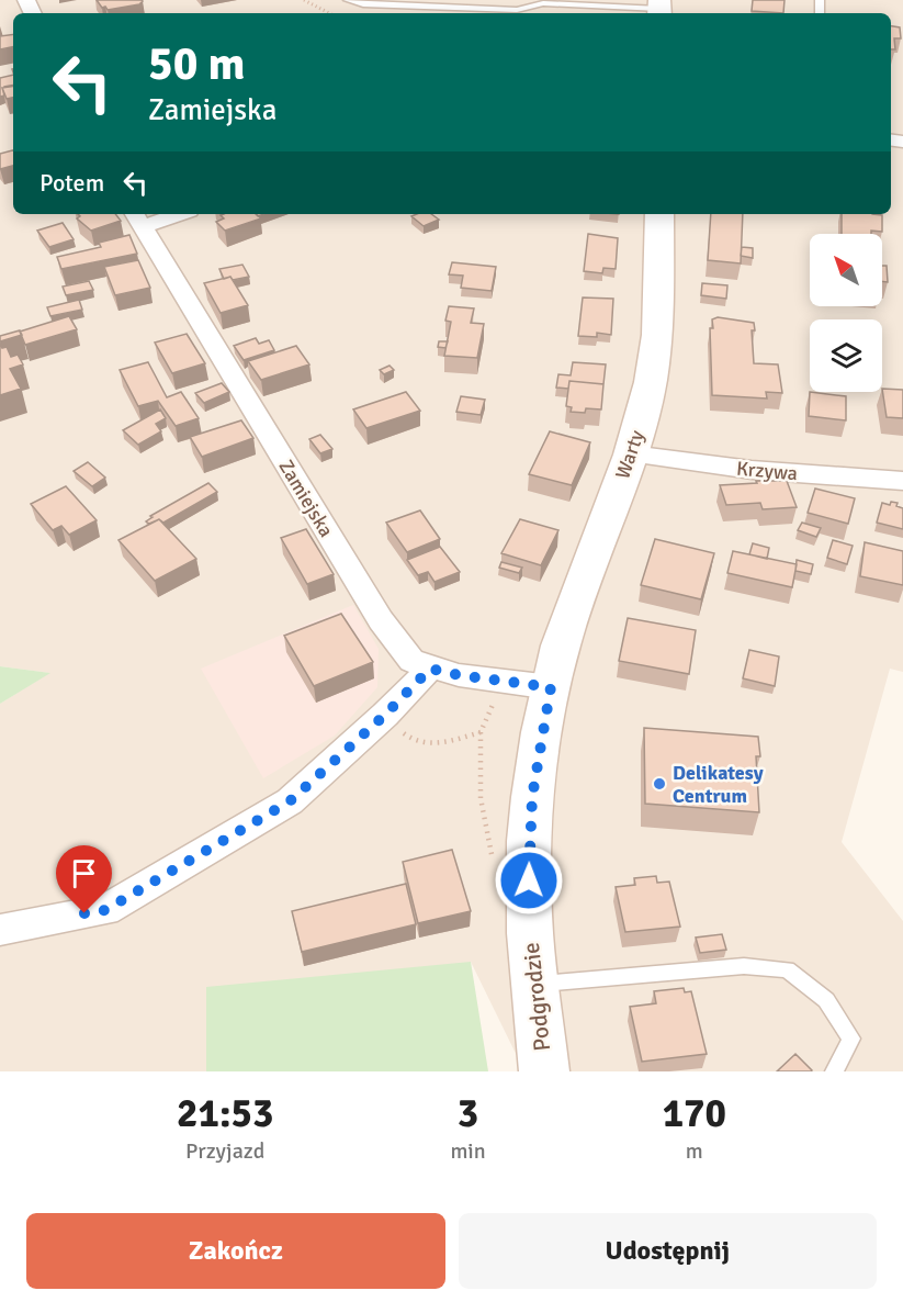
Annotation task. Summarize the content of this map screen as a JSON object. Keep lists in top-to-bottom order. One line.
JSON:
{"streets":{"main road":["Warty","Podgrodzie"],"street":["Krzywa","Zamiejska"]},"crossings":[["Warty","Krzywa"],["Warty","Zamiejska"],["Warty","Podgrodzie"],["Zamiejska","Podgrodzie"]],"places":["Delikatesy Centrum"],"north":"top left","page":{"turn":["50 m","Zamiejska"],"then":"Potem","eta":["21:53","Przyjazd","3","min","170","m"],"buttons":["Zakończ","Udostępnij"]}}
